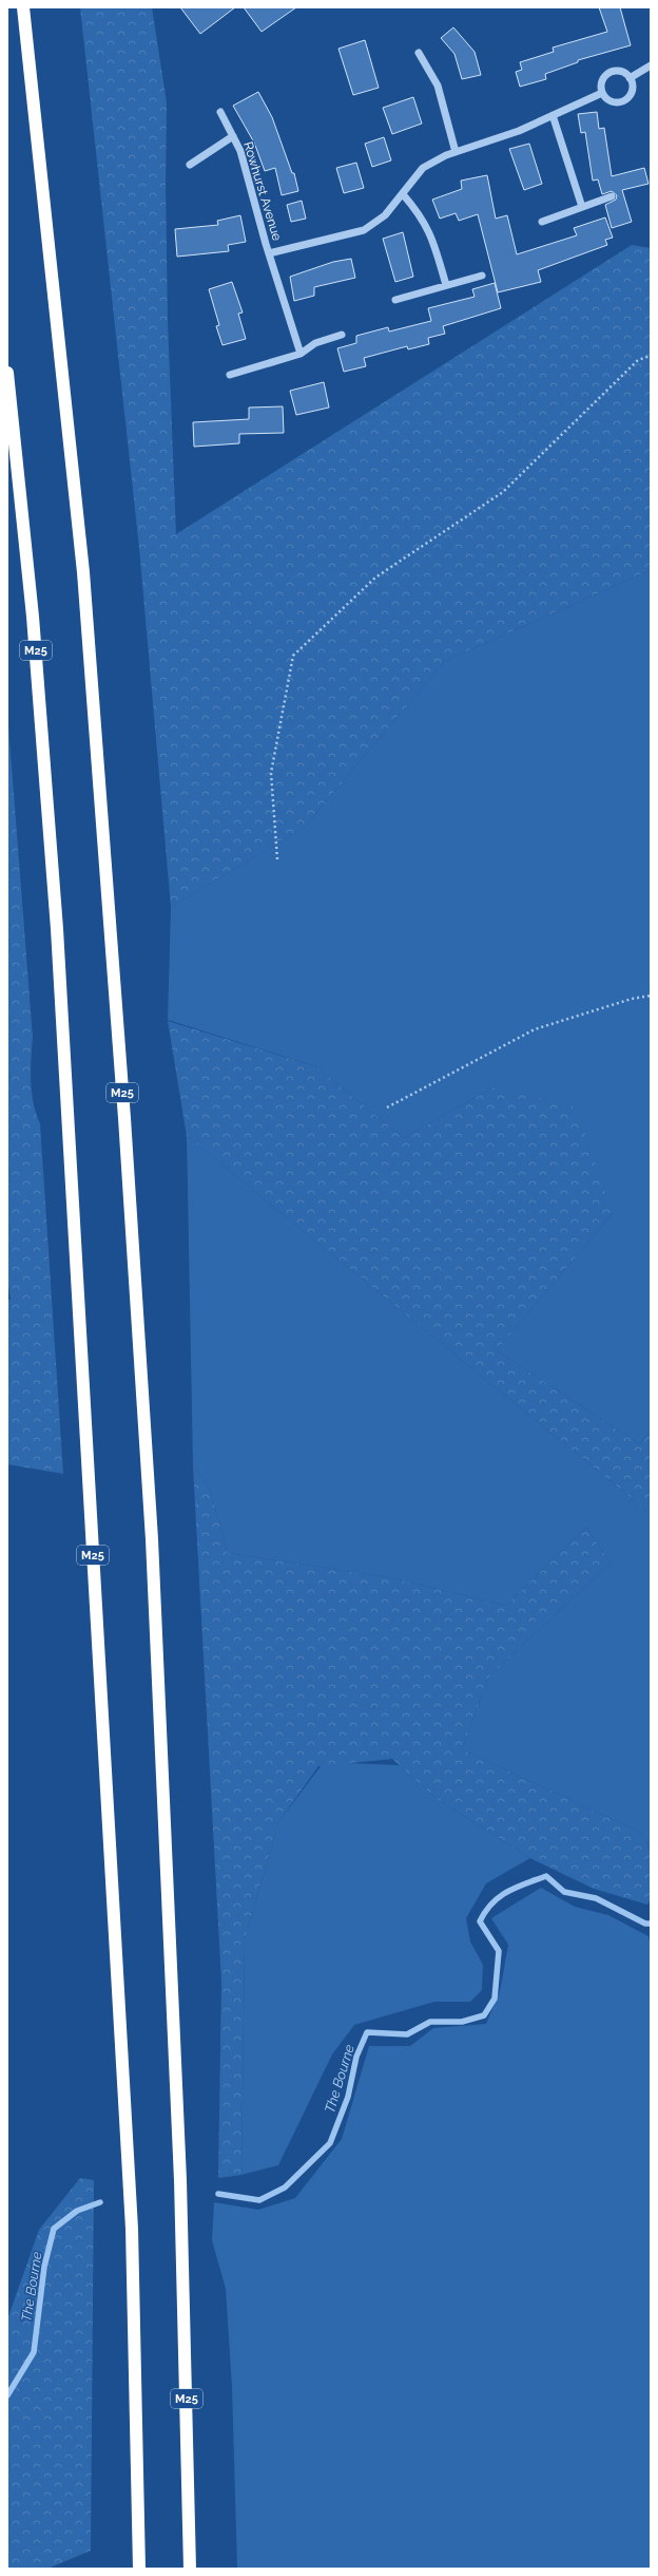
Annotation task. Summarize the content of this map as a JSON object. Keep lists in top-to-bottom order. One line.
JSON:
{"streets":{"highway":["M25"],"street":["Rowhurst Avenue"]},"water":["The Bourne"]}
